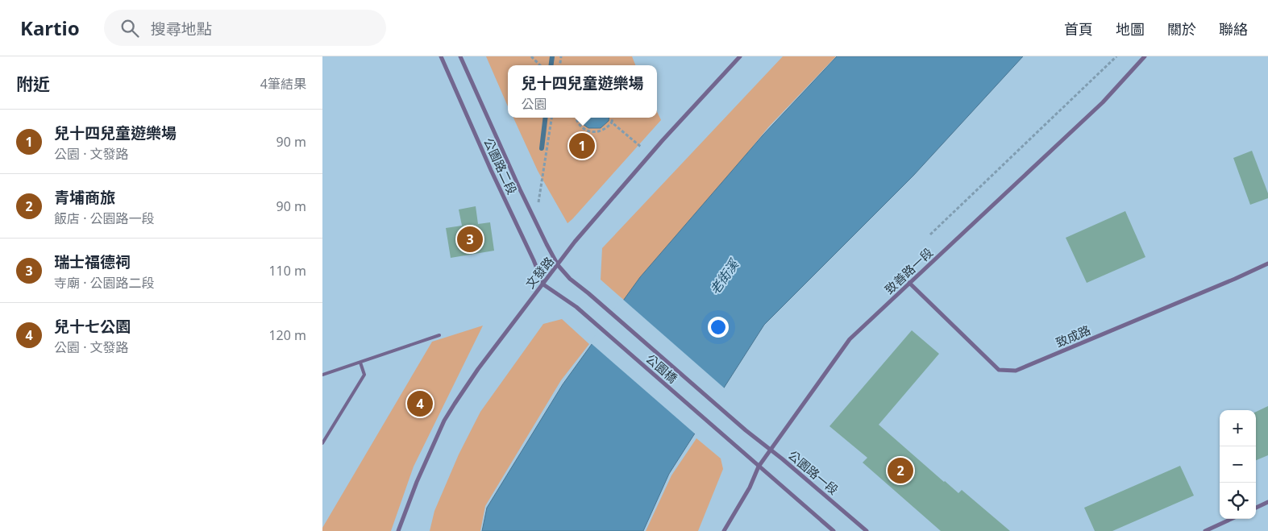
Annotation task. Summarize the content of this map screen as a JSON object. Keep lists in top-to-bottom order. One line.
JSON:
{"streets":{"street":["公園路二段","致善路一段","文發路","致成路","公園橋","公園路一段"]},"crossings":[["公園路二段","文發路"],["公園路二段","公園橋"],["致善路一段","致成路"],["致善路一段","公園橋"],["致善路一段","公園路一段"],["文發路","公園橋"],["公園橋","公園路一段"]],"water":["老街溪"],"page":{"header":"Kartio","search":"搜尋地點","nav":["首頁","地圖","關於","聯絡"],"heading":["附近","4筆結果"],"popup":["兒十四兒童遊樂場","公園"],"list":[{"mark":"1","name":"兒十四兒童遊樂場","note":"公園 · 文發路","value":"90 m"},{"mark":"2","name":"青埔商旅","note":"飯店 · 公園路一段","value":"90 m"},{"mark":"3","name":"瑞士福德祠","note":"寺廟 · 公園路二段","value":"110 m"},{"mark":"4","name":"兒十七公園","note":"公園 · 文發路","value":"120 m"}],"pins":["1","3","4","2"],"map_buttons":["+","−"]}}
